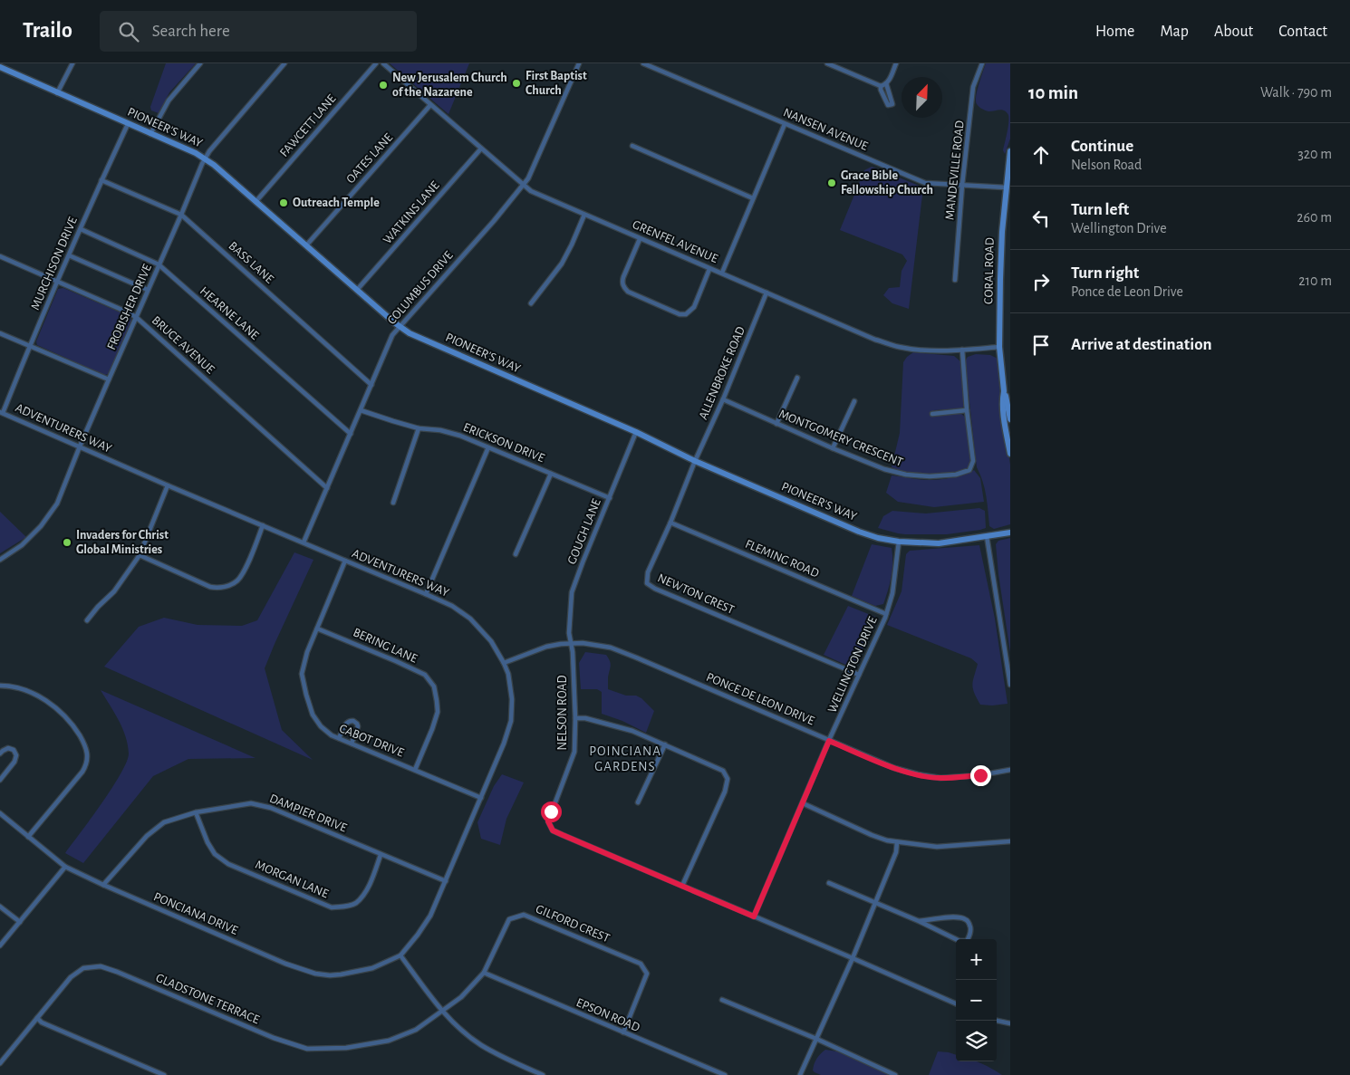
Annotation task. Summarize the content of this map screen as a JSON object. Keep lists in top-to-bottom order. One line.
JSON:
{"streets":{"main road":["PIONEER'S WAY","CORAL ROAD"],"street":["FAWCETT LANE","NANSEN AVENUE","OATES LANE","MANDEVILLE ROAD","WATKINS LANE","GRENFEL AVENUE","BASS LANE","MURCHISON DRIVE","COLUMBUS DRIVE","FROBISHER DRIVE","HEARNE LANE","BRUCE AVENUE","ALLENBROKE ROAD","ADVENTURERS WAY","MONTGOMERY CRESCENT","ERICKSON DRIVE","GOUGH LANE","FLEMING ROAD","NEWTON CREST","BERING LANE","WELLINGTON DRIVE","PONCE DE LEON DRIVE","NELSON ROAD","CABOT DRIVE","DAMPIER DRIVE","MORGAN LANE","PONCIANA DRIVE","GILFORD CREST","GLADSTONE TERRACE","EPSON ROAD"]},"crossings":[["FAWCETT LANE","PIONEER'S WAY"],["PIONEER'S WAY","OATES LANE"],["PIONEER'S WAY","WATKINS LANE"],["PIONEER'S WAY","MURCHISON DRIVE"],["PIONEER'S WAY","COLUMBUS DRIVE"],["PIONEER'S WAY","FROBISHER DRIVE"],["PIONEER'S WAY","ALLENBROKE ROAD"],["PIONEER'S WAY","GOUGH LANE"],["PIONEER'S WAY","NEWTON CREST"],["PIONEER'S WAY","WELLINGTON DRIVE"],["NANSEN AVENUE","MANDEVILLE ROAD"],["NANSEN AVENUE","CORAL ROAD"],["OATES LANE","GRENFEL AVENUE"],["WATKINS LANE","GRENFEL AVENUE"],["GRENFEL AVENUE","CORAL ROAD"],["GRENFEL AVENUE","COLUMBUS DRIVE"],["GRENFEL AVENUE","ALLENBROKE ROAD"],["GRENFEL AVENUE","MONTGOMERY CRESCENT"],["BASS LANE","MURCHISON DRIVE"],["BASS LANE","COLUMBUS DRIVE"],["BASS LANE","FROBISHER DRIVE"],["MURCHISON DRIVE","HEARNE LANE"],["MURCHISON DRIVE","BRUCE AVENUE"],["MURCHISON DRIVE","ADVENTURERS WAY"],["COLUMBUS DRIVE","HEARNE LANE"],["COLUMBUS DRIVE","BRUCE AVENUE"],["COLUMBUS DRIVE","ADVENTURERS WAY"],["COLUMBUS DRIVE","ERICKSON DRIVE"],["FROBISHER DRIVE","HEARNE LANE"],["FROBISHER DRIVE","BRUCE AVENUE"],["FROBISHER DRIVE","ADVENTURERS WAY"],["ALLENBROKE ROAD","MONTGOMERY CRESCENT"],["ALLENBROKE ROAD","NEWTON CREST"],["ADVENTURERS WAY","PONCE DE LEON DRIVE"],["ADVENTURERS WAY","CABOT DRIVE"],["ADVENTURERS WAY","DAMPIER DRIVE"],["ADVENTURERS WAY","PONCIANA DRIVE"],["ERICKSON DRIVE","GOUGH LANE"],["GOUGH LANE","PONCE DE LEON DRIVE"],["GOUGH LANE","NELSON ROAD"],["FLEMING ROAD","NEWTON CREST"],["FLEMING ROAD","WELLINGTON DRIVE"],["NEWTON CREST","WELLINGTON DRIVE"],["BERING LANE","CABOT DRIVE"],["WELLINGTON DRIVE","PONCE DE LEON DRIVE"],["WELLINGTON DRIVE","NELSON ROAD"],["PONCE DE LEON DRIVE","NELSON ROAD"],["DAMPIER DRIVE","MORGAN LANE"],["DAMPIER DRIVE","PONCIANA DRIVE"],["GILFORD CREST","GLADSTONE TERRACE"],["GILFORD CREST","EPSON ROAD"]],"districts":["POINCIANA GARDENS"],"places":["First Baptist Church","New Jerusalem Church of the Nazarene","Grace Bible Fellowship Church","Outreach Temple","Invaders for Christ Global Ministries"],"north":"top right","page":{"header":"Trailo","search":"Search here","nav":["Home","Map","About","Contact"],"heading":["10 min","Walk · 790 m"],"list":[["Continue","Nelson Road","320 m"],["Turn left","Wellington Drive","260 m"],["Turn right","Ponce de Leon Drive","210 m"],"Arrive at destination"],"map_buttons":["+","−"]}}
